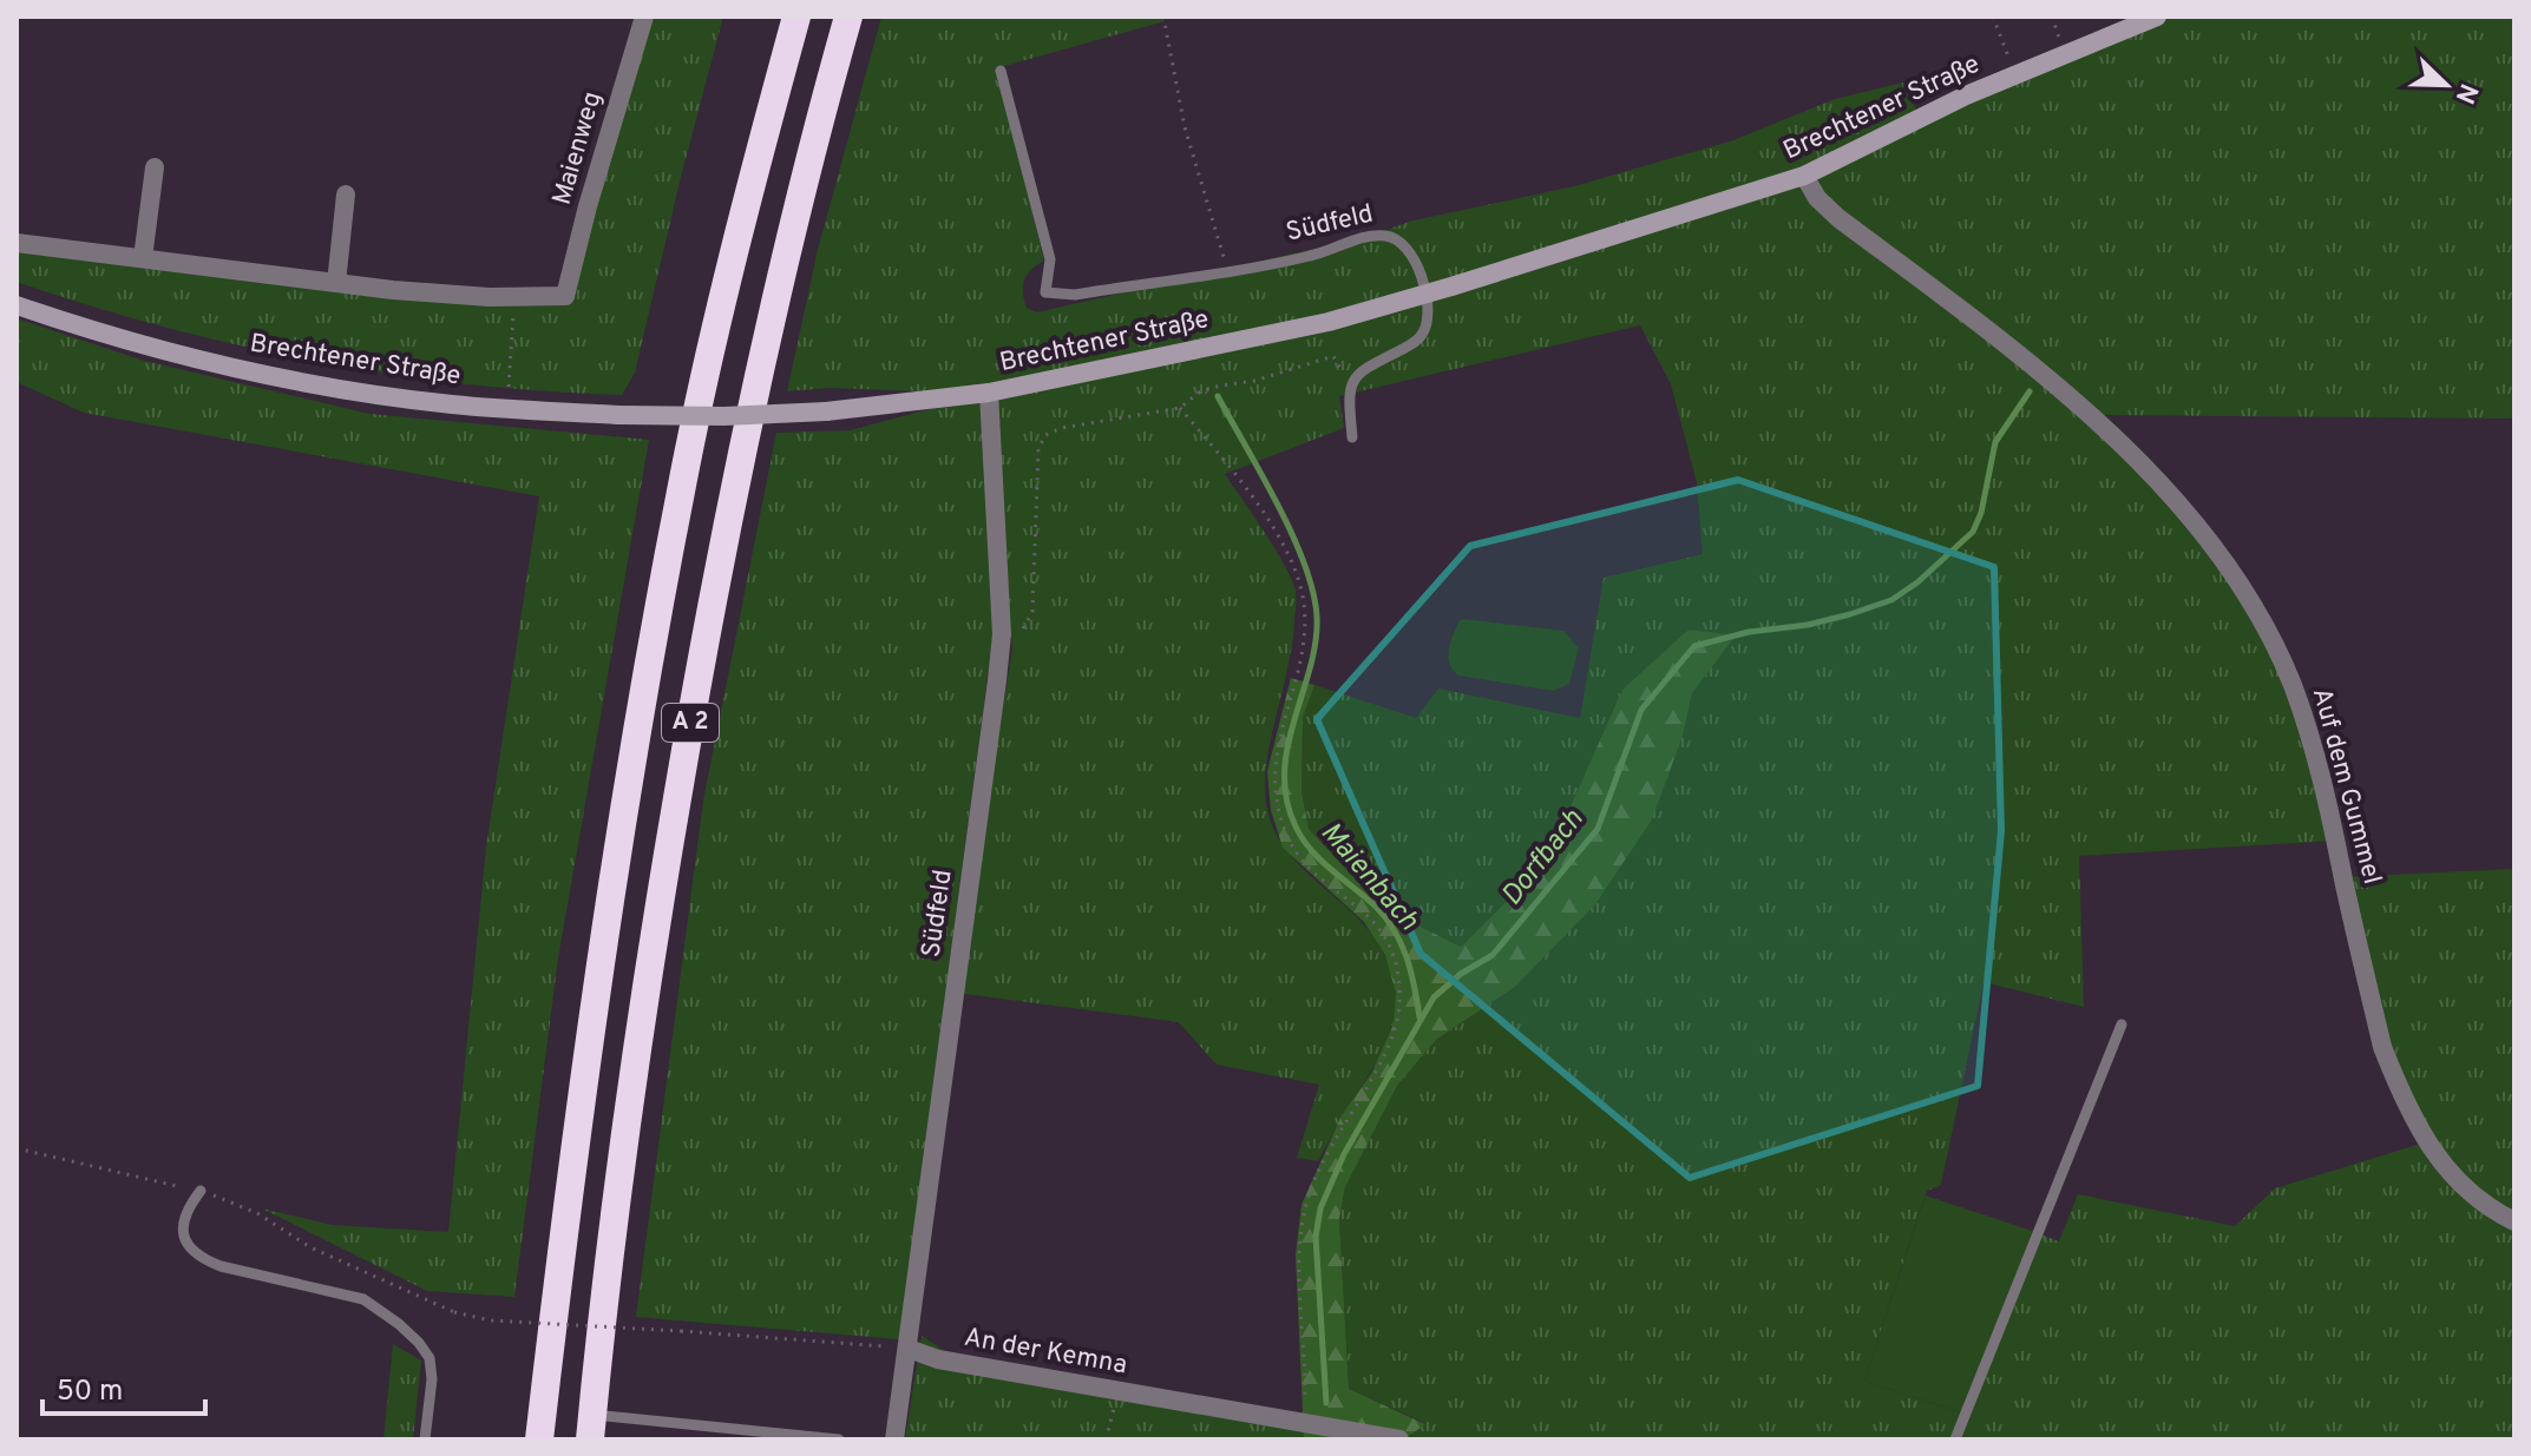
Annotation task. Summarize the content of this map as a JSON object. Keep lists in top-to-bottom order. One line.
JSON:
{"streets":{"highway":["A 2"],"street":["Brechtener Straße","Maienweg","Südfeld","Auf dem Gummel","An der Kemna"]},"crossings":[["Brechtener Straße","Südfeld"],["Brechtener Straße","Auf dem Gummel"],["Südfeld","An der Kemna"]],"water":["Dorfbach","Maienbach"],"scale_bar":"50 m","north":"bottom right"}
